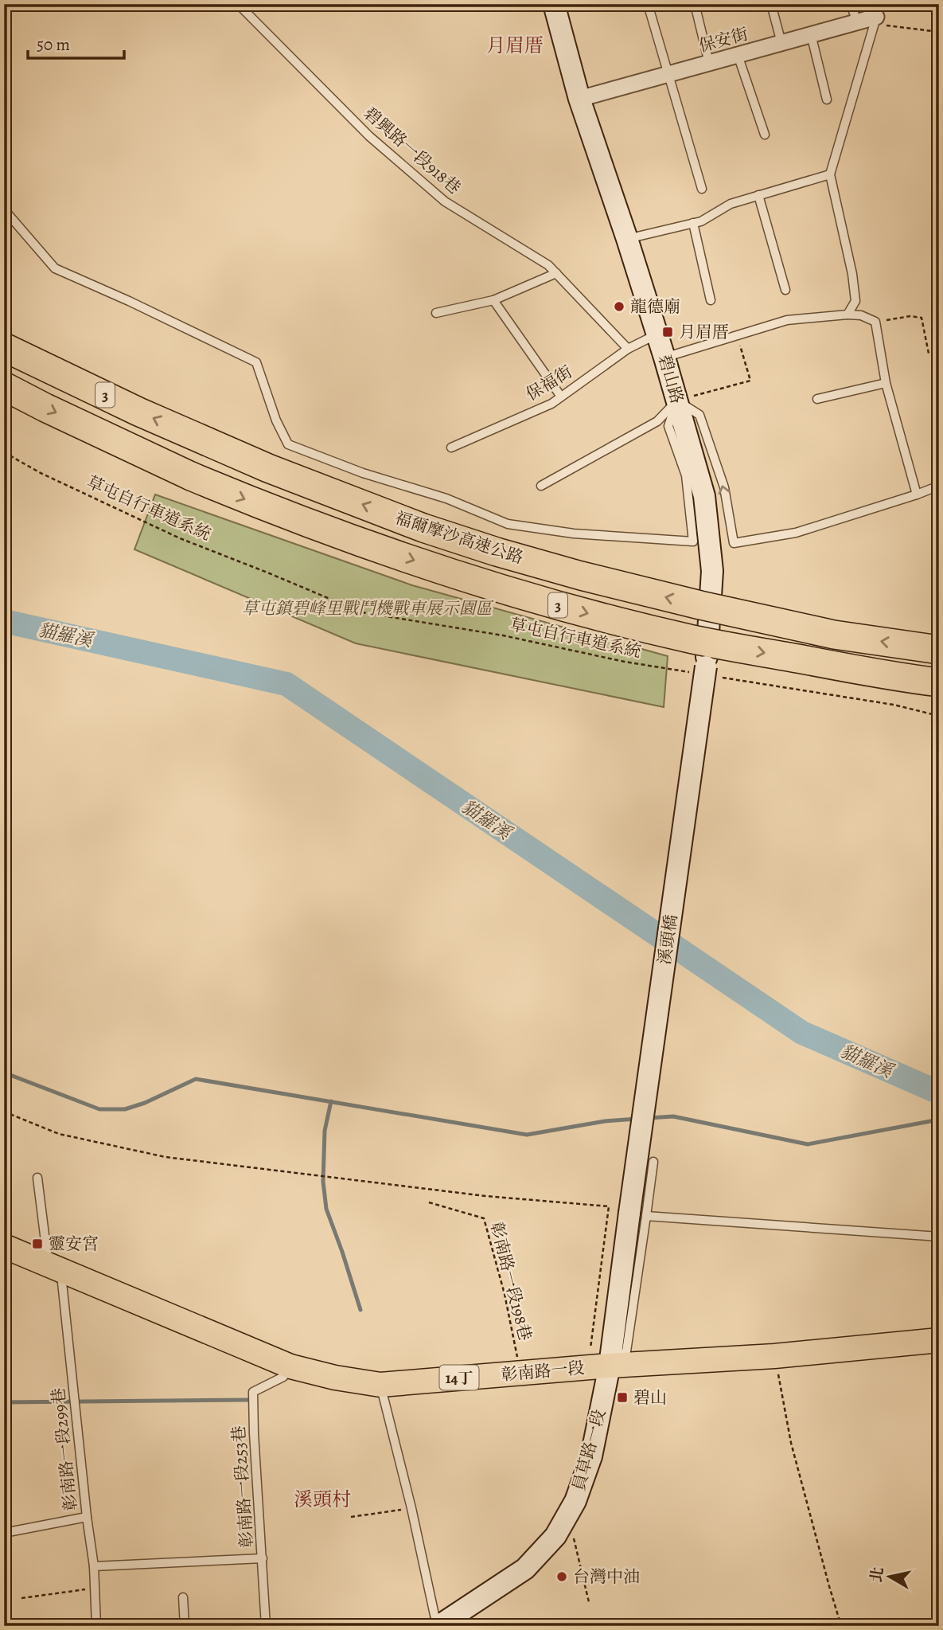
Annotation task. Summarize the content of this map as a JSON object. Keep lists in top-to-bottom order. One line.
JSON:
{"streets":{"highway":["3","福爾摩沙高速公路"],"main road":["碧山路","溪頭橋","彰南路一段","14丁","員草路一段"],"street":["保安街"],"lane":["碧興路一段918巷","保福街","彰南路一段299巷","彰南路一段253巷"],"path":["草屯自行車道系統","彰南路一段198巷"]},"crossings":[["保安街","碧山路"],["碧興路一段918巷","保福街"],["碧山路","保福街"],["碧山路","草屯自行車道系統"],["碧山路","溪頭橋"],["草屯自行車道系統","溪頭橋"],["溪頭橋","員草路一段"],["彰南路一段198巷","彰南路一段"],["彰南路一段","彰南路一段299巷"],["彰南路一段","員草路一段"],["彰南路一段","彰南路一段253巷"]],"districts":["月眉厝","溪頭村"],"water":["貓羅溪"],"parks":["草屯鎮碧峰里戰鬥機戰車展示園區"],"places":{"other":["龍德廟","台灣中油"],"transit":["月眉厝","靈安宮","碧山"]},"scale_bar":"50 m","north":"left"}
